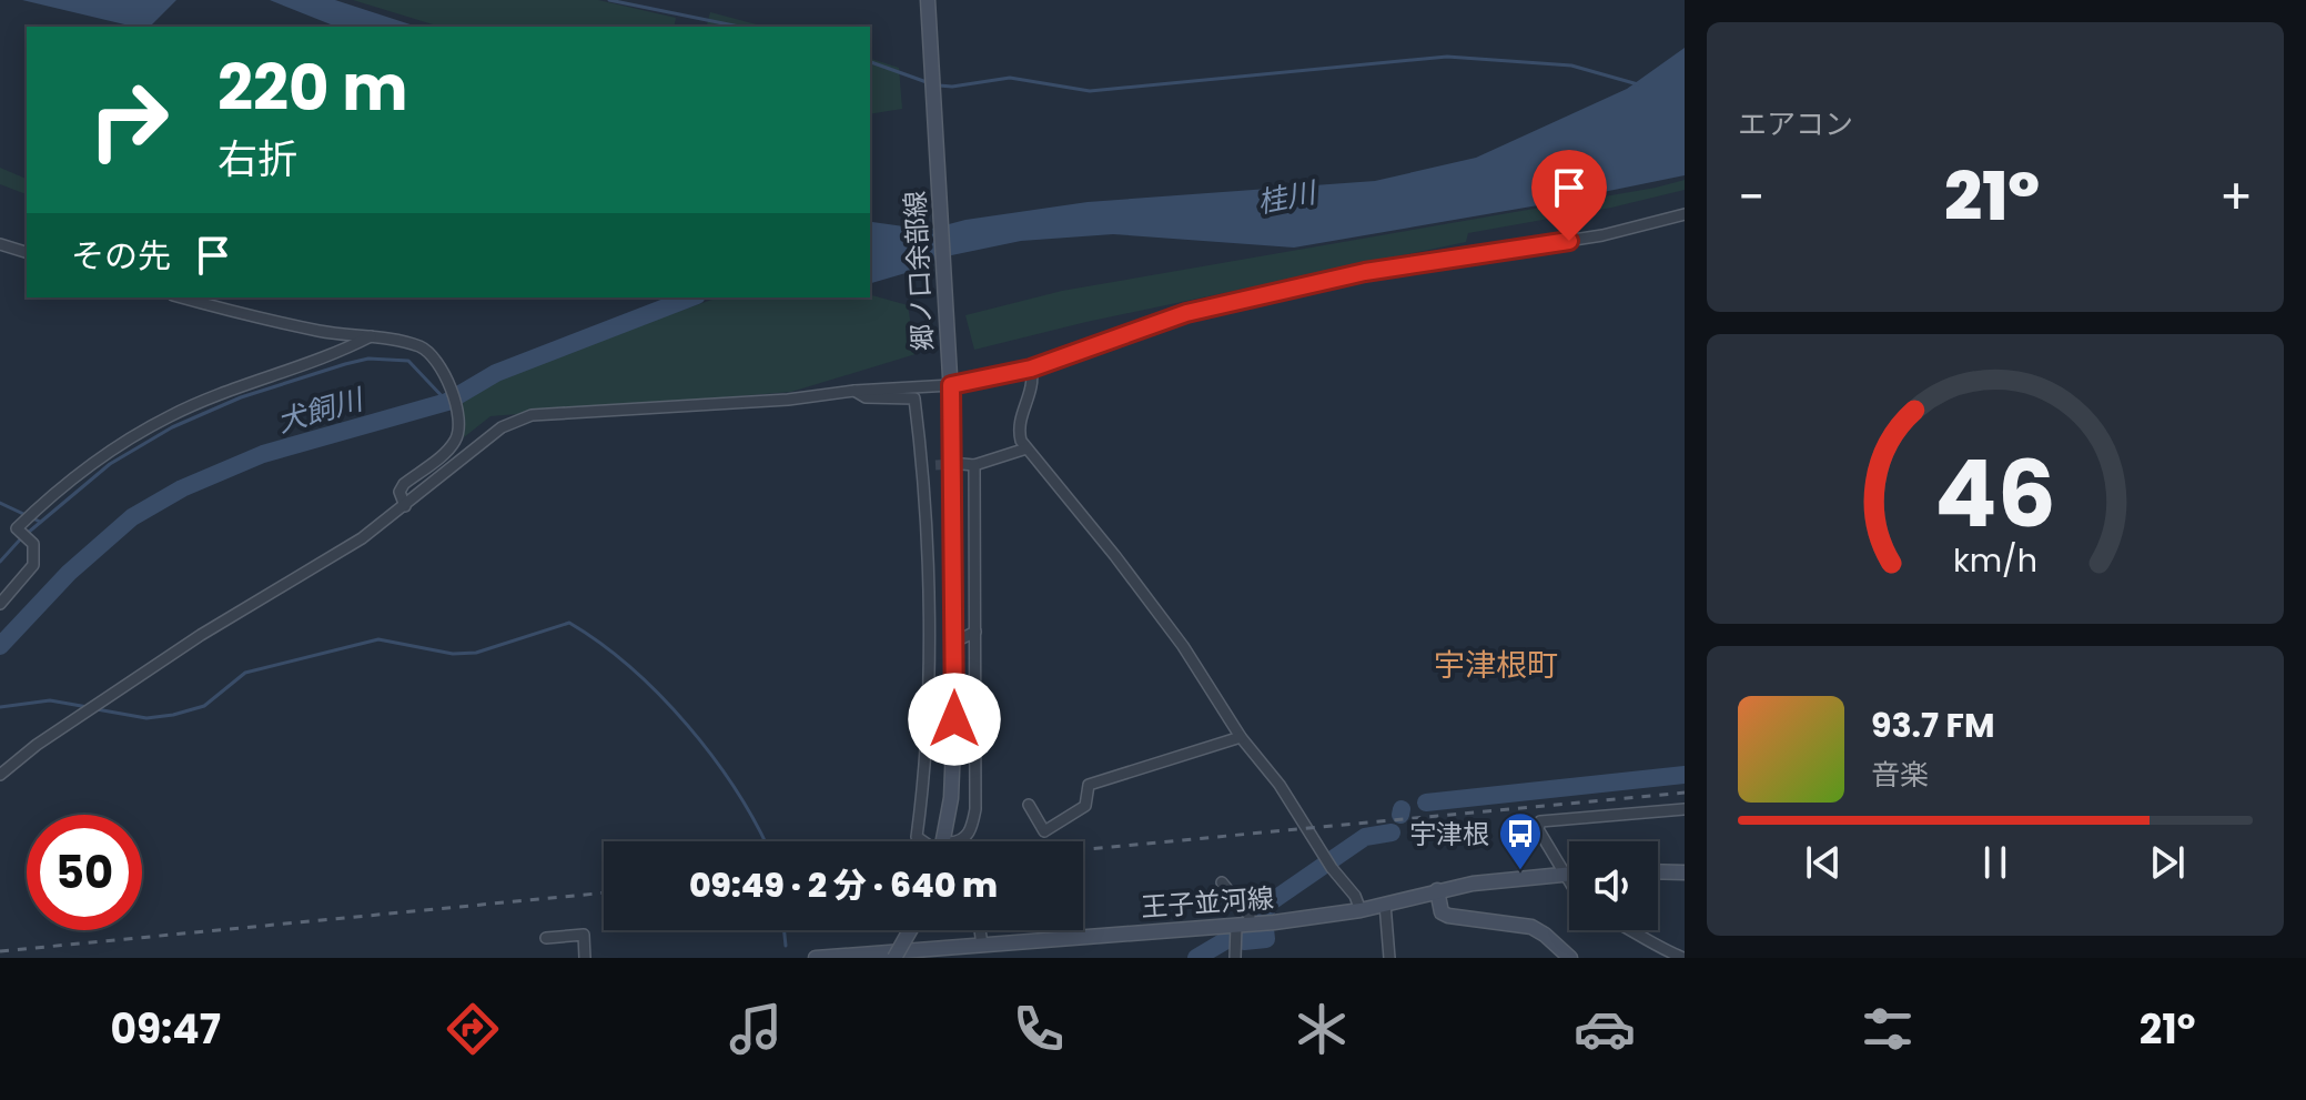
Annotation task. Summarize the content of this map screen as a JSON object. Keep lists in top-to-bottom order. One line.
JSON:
{"streets":{"main road":["郷ノ口余部線","王子並河線"]},"districts":["宇津根町"],"water":["桂川","犬飼川"],"places":{"bus stop":["宇津根"]},"page":{"tile":"エアコン","turn":["220 m","右折"],"heat":["−","21°","+"],"then":"その先","song":["93.7 FM","音楽"],"limit":"50","trip":"09:49 · 2 分 · 640 m","tabs":["09:47","21°"],"gauge":["46","km/h"]}}
